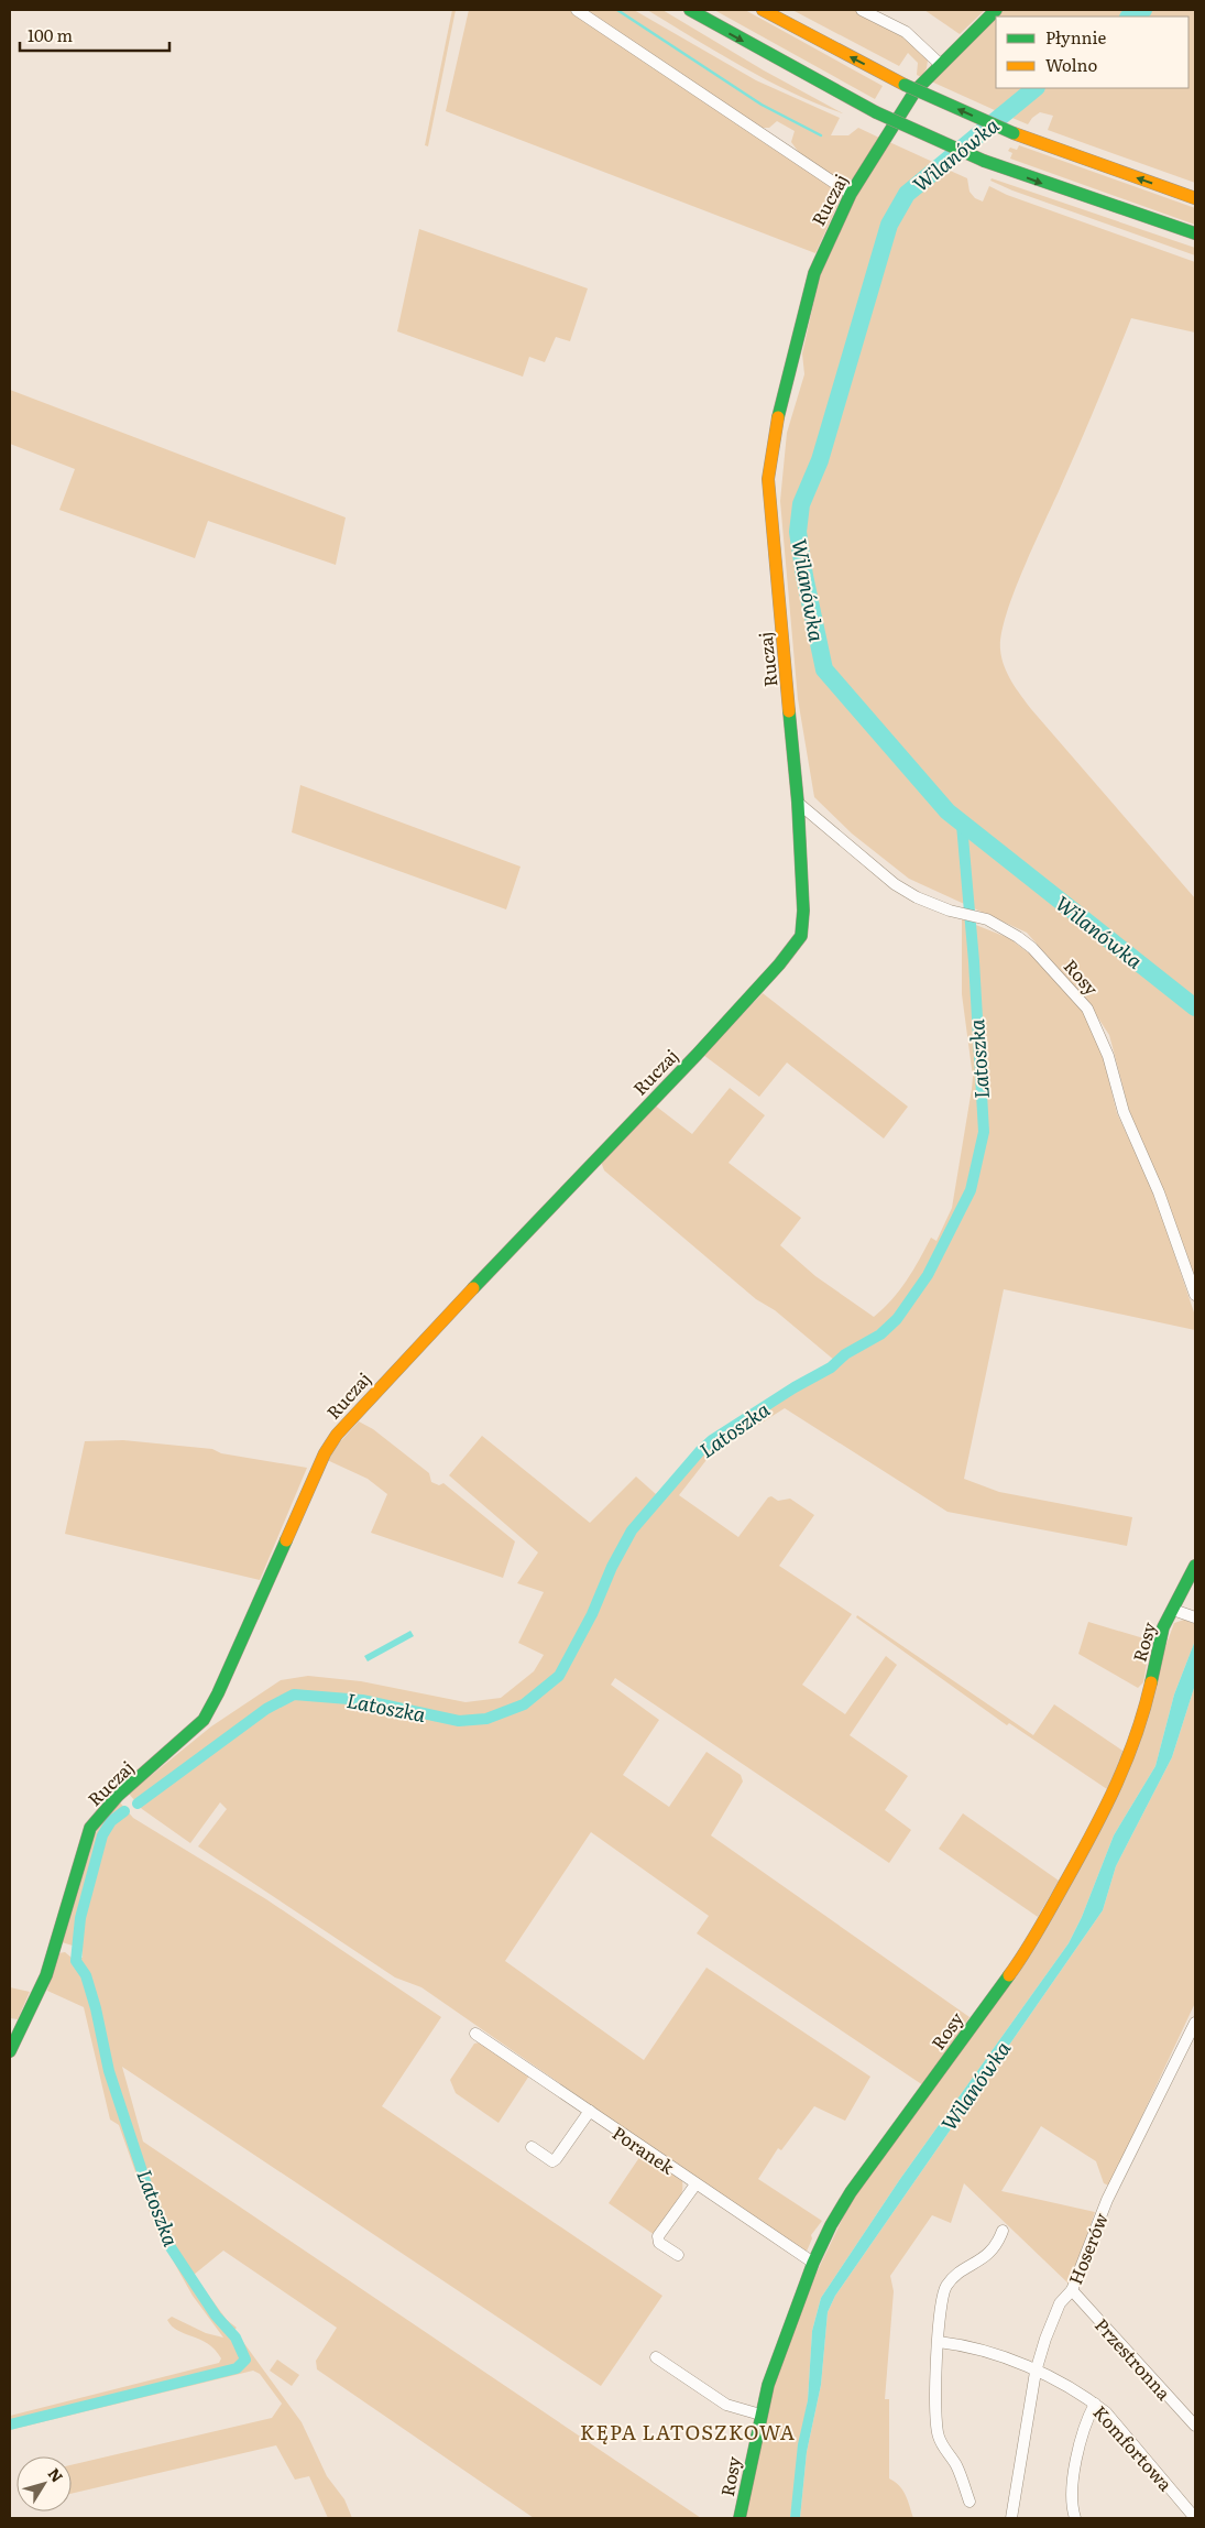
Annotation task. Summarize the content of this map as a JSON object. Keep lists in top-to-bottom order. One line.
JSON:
{"streets":{"main road":["Ruczaj","Rosy"],"street":["Poranek","Hoserów","Przestronna","Komfortowa"]},"crossings":[["Ruczaj","Rosy"],["Rosy","Poranek"],["Hoserów","Przestronna"],["Hoserów","Komfortowa"]],"districts":["KĘPA LATOSZKOWA"],"water":["Wilanówka","Latoszka"],"legend":["Płynnie","Wolno"],"scale_bar":"100 m","north":"top right"}
